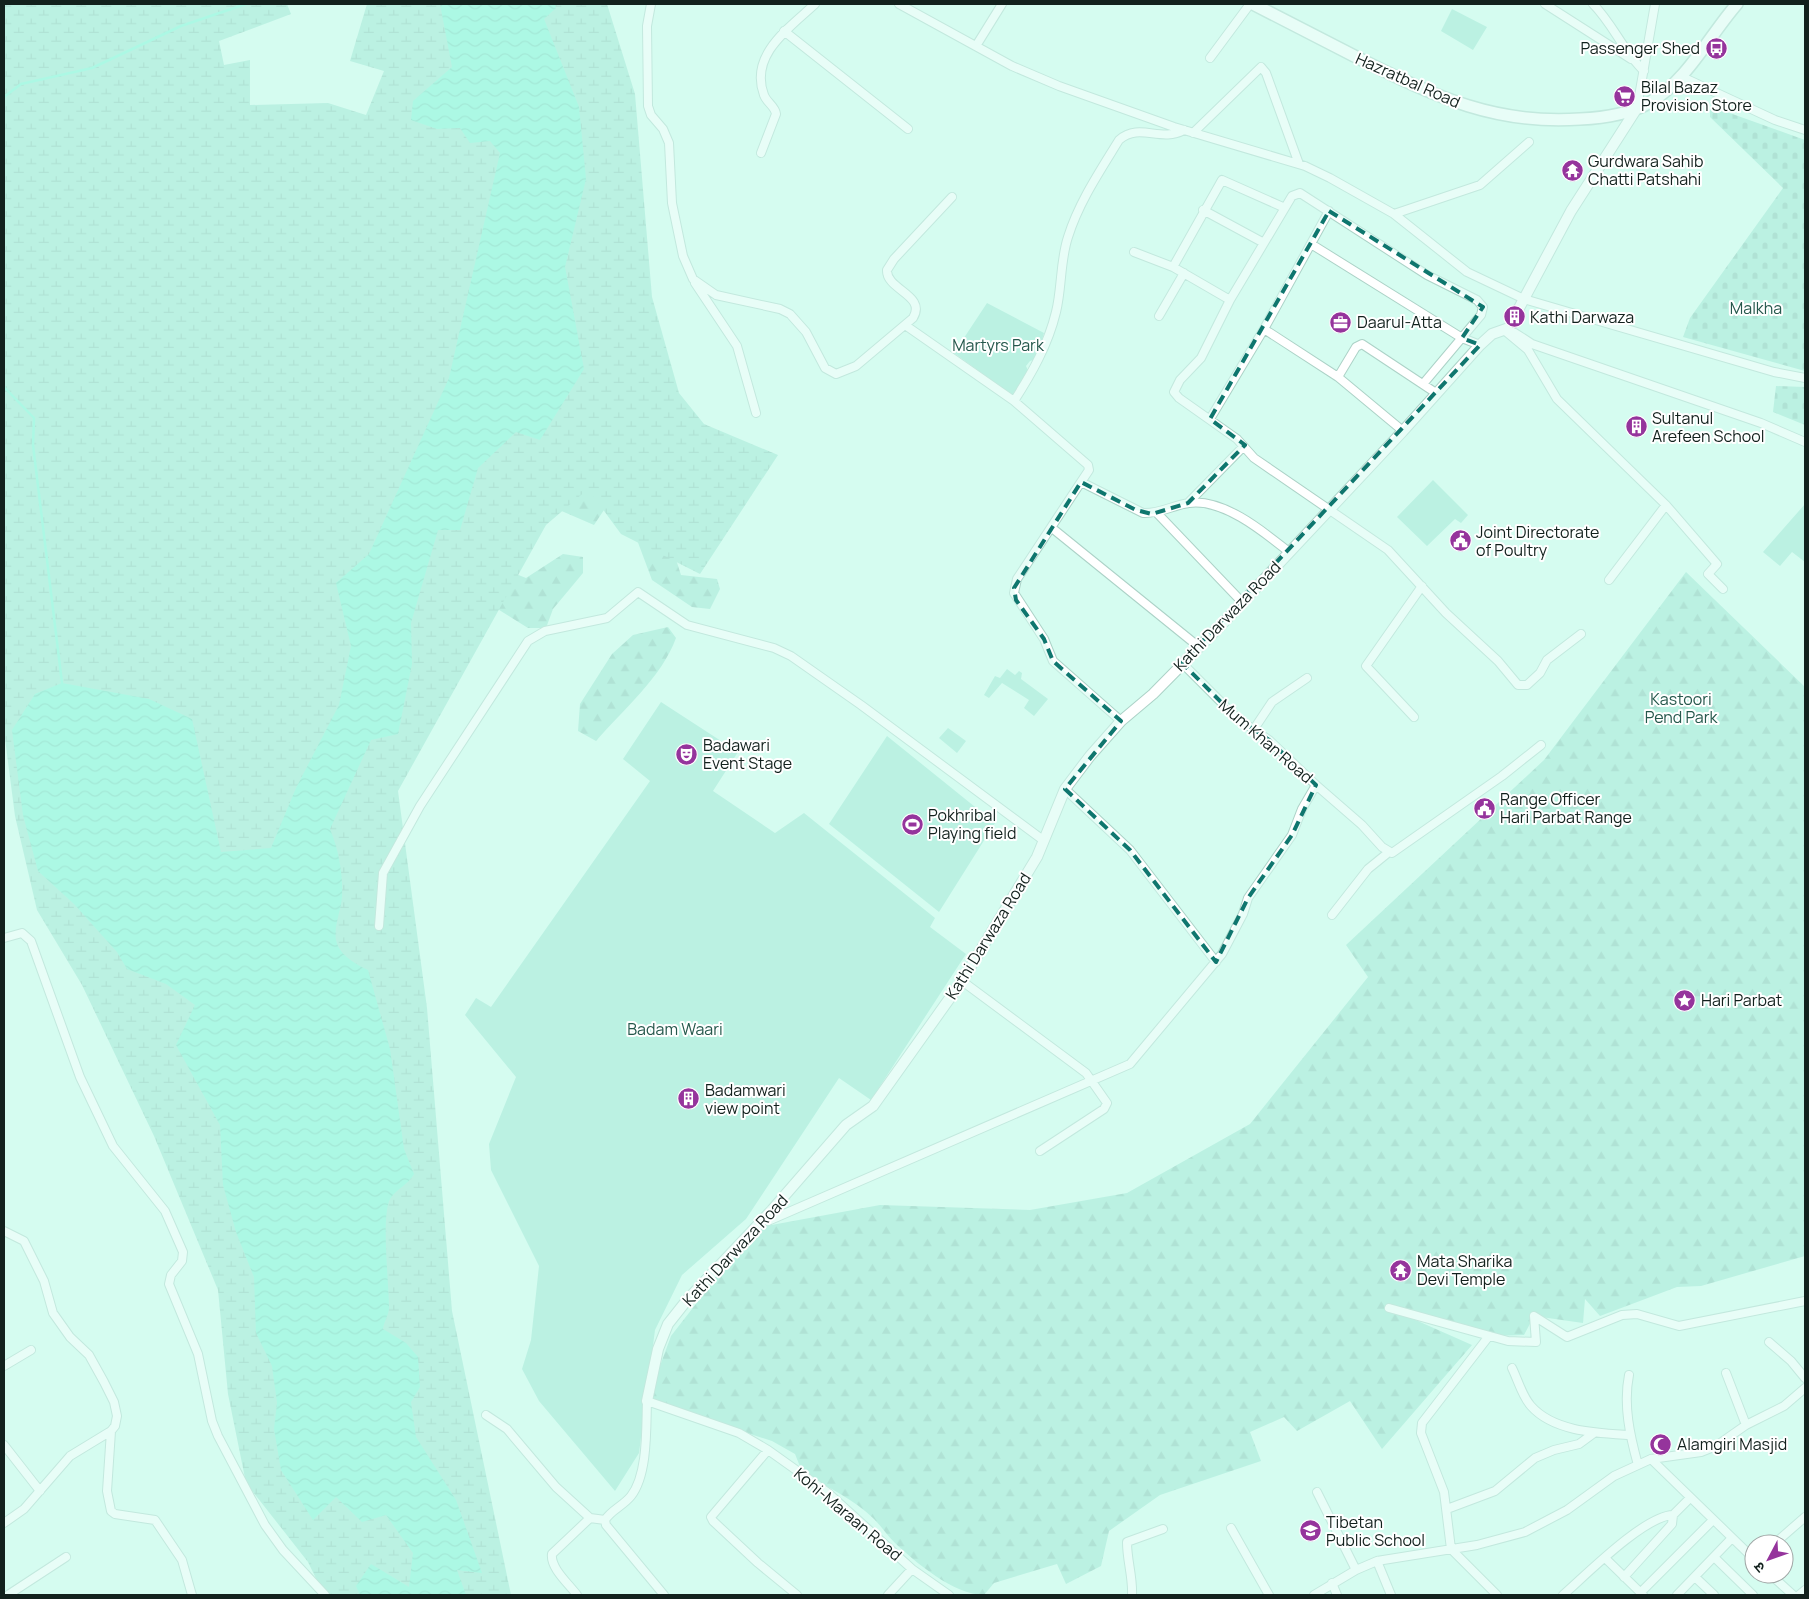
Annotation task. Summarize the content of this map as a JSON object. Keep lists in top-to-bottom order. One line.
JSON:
{"streets":{"main road":["Hazratbal Road"],"street":["Kathi Darwaza Road","Mum Khan Road","Kohi-Maraan Road"]},"crossings":[["Kathi Darwaza Road","Mum Khan Road"],["Kathi Darwaza Road","Kohi-Maraan Road"]],"parks":["Malkha","Martyrs Park","Kastoori Pend Park","Badam Waari"],"places":{"bus stop":["Passenger Shed"],"supermarket":["Bilal Bazaz Provision Store"],"temple":["Gurdwara Sahib Chatti Patshahi","Mata Sharika Devi Temple"],"building":["Kathi Darwaza","Sultanul Arefeen School","Badamwari view point"],"office":["Daarul-Atta"],"public building":["Joint Directorate of Poultry","Range Officer Hari Parbat Range"],"theatre":["Badawari Event Stage"],"sports":["Pokhribal Playing field"],"place":["Hari Parbat"],"mosque":["Alamgiri Masjid"],"school or university":["Tibetan Public School"]},"north":"bottom left"}
